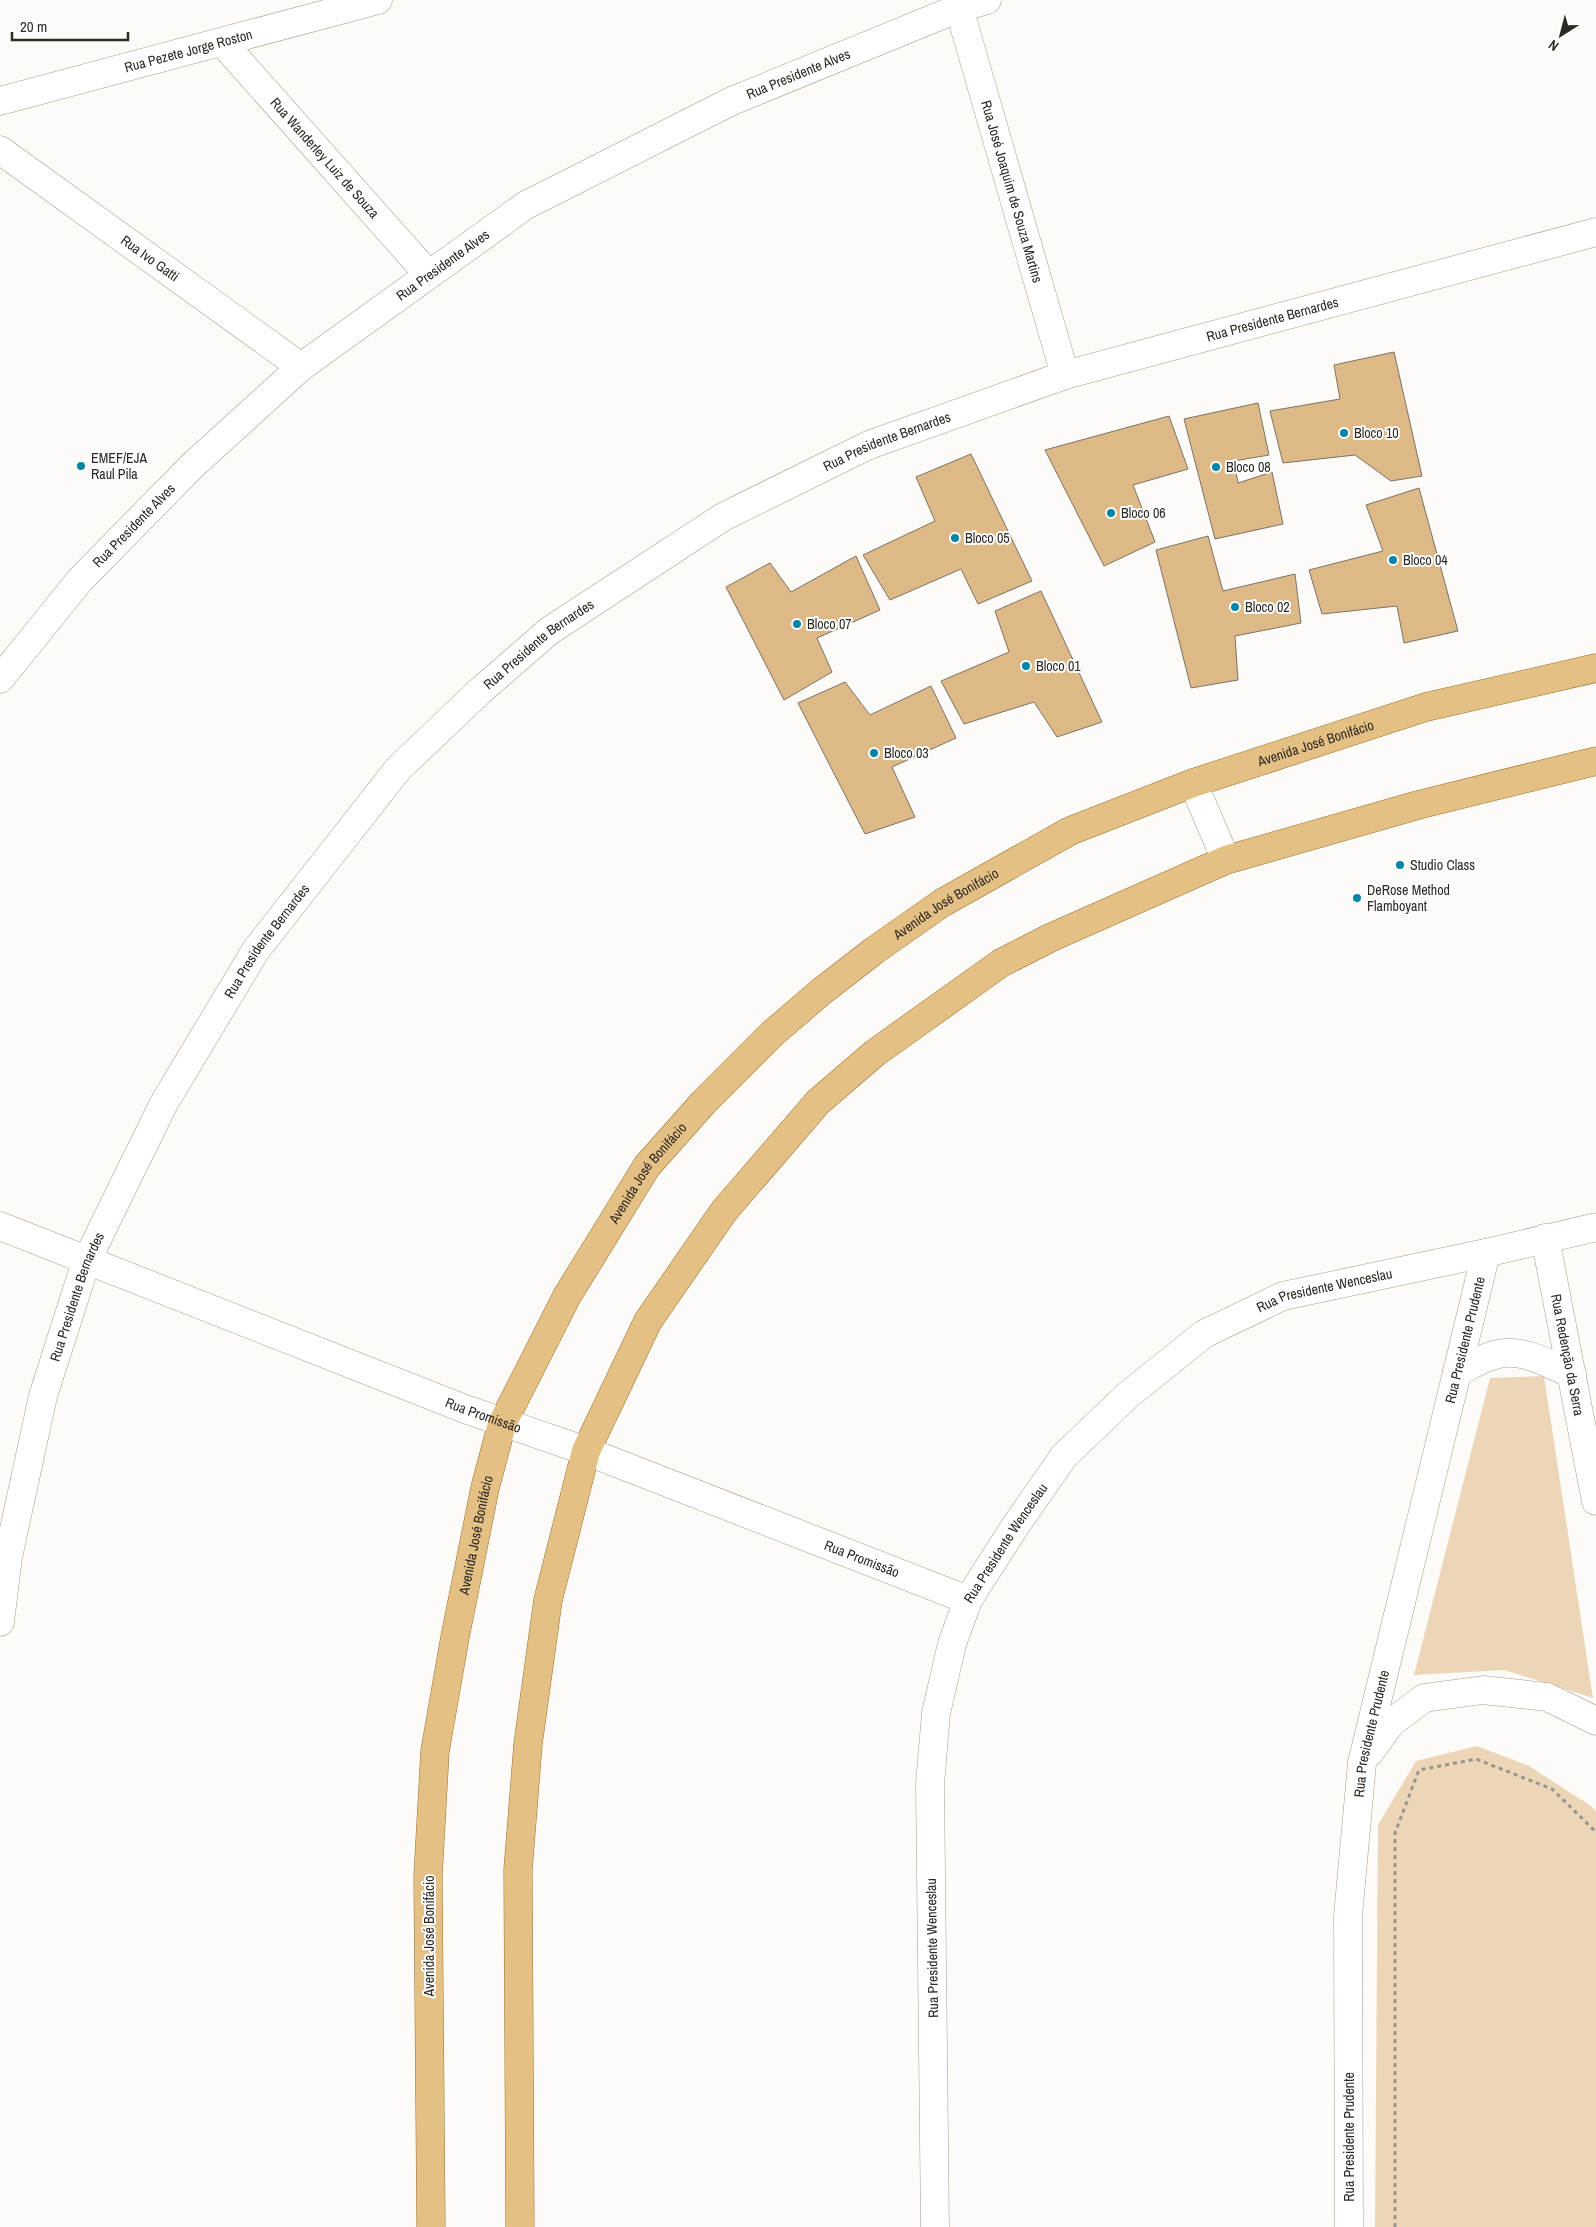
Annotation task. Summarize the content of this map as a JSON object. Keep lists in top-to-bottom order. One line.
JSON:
{"streets":{"main road":["Avenida José Bonifácio"],"street":["Rua Pezete Jorge Roston","Rua Presidente Alves","Rua Wanderley Luiz de Souza","Rua José Joaquim de Souza Martins","Rua Ivo Gatti","Rua Presidente Bernardes","Rua Presidente Wenceslau","Rua Presidente Prudente","Rua Redenção da Serra","Rua Promissão"]},"crossings":[["Rua Pezete Jorge Roston","Rua Wanderley Luiz de Souza"],["Rua Presidente Alves","Rua Wanderley Luiz de Souza"],["Rua Presidente Alves","Rua José Joaquim de Souza Martins"],["Rua Presidente Alves","Rua Ivo Gatti"],["Rua José Joaquim de Souza Martins","Rua Presidente Bernardes"],["Rua Presidente Bernardes","Rua Promissão"],["Avenida José Bonifácio","Rua Promissão"],["Rua Presidente Wenceslau","Rua Presidente Prudente"],["Rua Presidente Wenceslau","Rua Redenção da Serra"],["Rua Presidente Wenceslau","Rua Promissão"]],"places":["Bloco 10","EMEF/EJA Raul Pila","Bloco 08","Bloco 06","Bloco 05","Bloco 04","Bloco 02","Bloco 07","Bloco 01","Bloco 03","Studio Class","DeRose Method Flamboyant"],"scale_bar":"20 m","north":"bottom left"}
